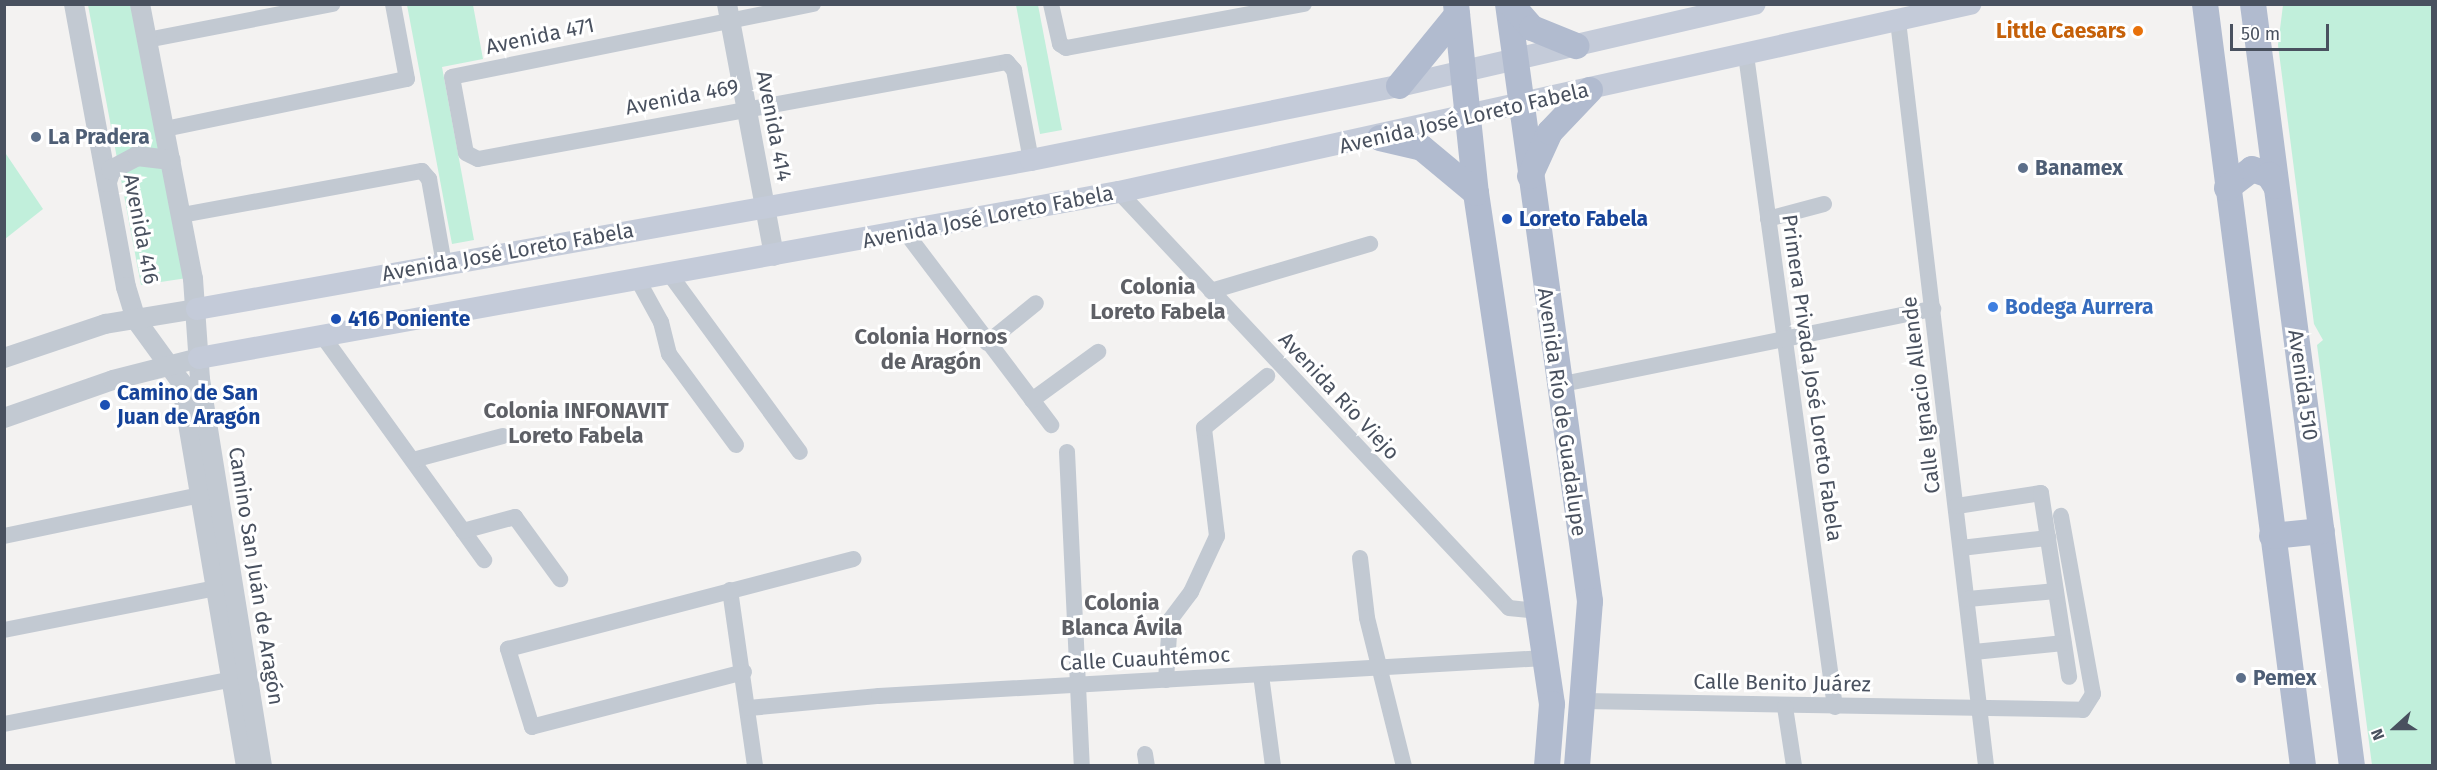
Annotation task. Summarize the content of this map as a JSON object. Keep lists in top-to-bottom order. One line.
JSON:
{"streets":{"main road":["Avenida José Loreto Fabela","Avenida 510","Avenida Río de Guadalupe"],"street":["Avenida 471","Avenida 469","Avenida 414","Avenida 416","Primera Privada José Loreto Fabela","Calle Ignacio Allende","Avenida Río Viejo","Camino San Juán de Aragón","Calle Cuauhtémoc","Calle Benito Juárez"]},"crossings":[["Avenida 471","Avenida 469"],["Avenida 471","Avenida 414"],["Avenida 469","Avenida José Loreto Fabela"],["Avenida 469","Avenida 414"],["Avenida José Loreto Fabela","Avenida 414"],["Avenida José Loreto Fabela","Avenida 416"],["Avenida José Loreto Fabela","Primera Privada José Loreto Fabela"],["Avenida José Loreto Fabela","Calle Ignacio Allende"],["Avenida José Loreto Fabela","Avenida Río Viejo"],["Avenida José Loreto Fabela","Avenida Río de Guadalupe"],["Avenida José Loreto Fabela","Camino San Juán de Aragón"],["Avenida 416","Camino San Juán de Aragón"],["Primera Privada José Loreto Fabela","Calle Benito Juárez"],["Calle Ignacio Allende","Calle Benito Juárez"],["Avenida Río de Guadalupe","Calle Benito Juárez"]],"districts":["Colonia Loreto Fabela","Colonia Hornos de Aragón","Colonia INFONAVIT Loreto Fabela","Colonia Blanca Ávila"],"places":["Little Caesars","La Pradera","Banamex","Loreto Fabela","Bodega Aurrera","416 Poniente","Camino de San Juan de Aragón","Pemex"],"scale_bar":"50 m","north":"left"}
